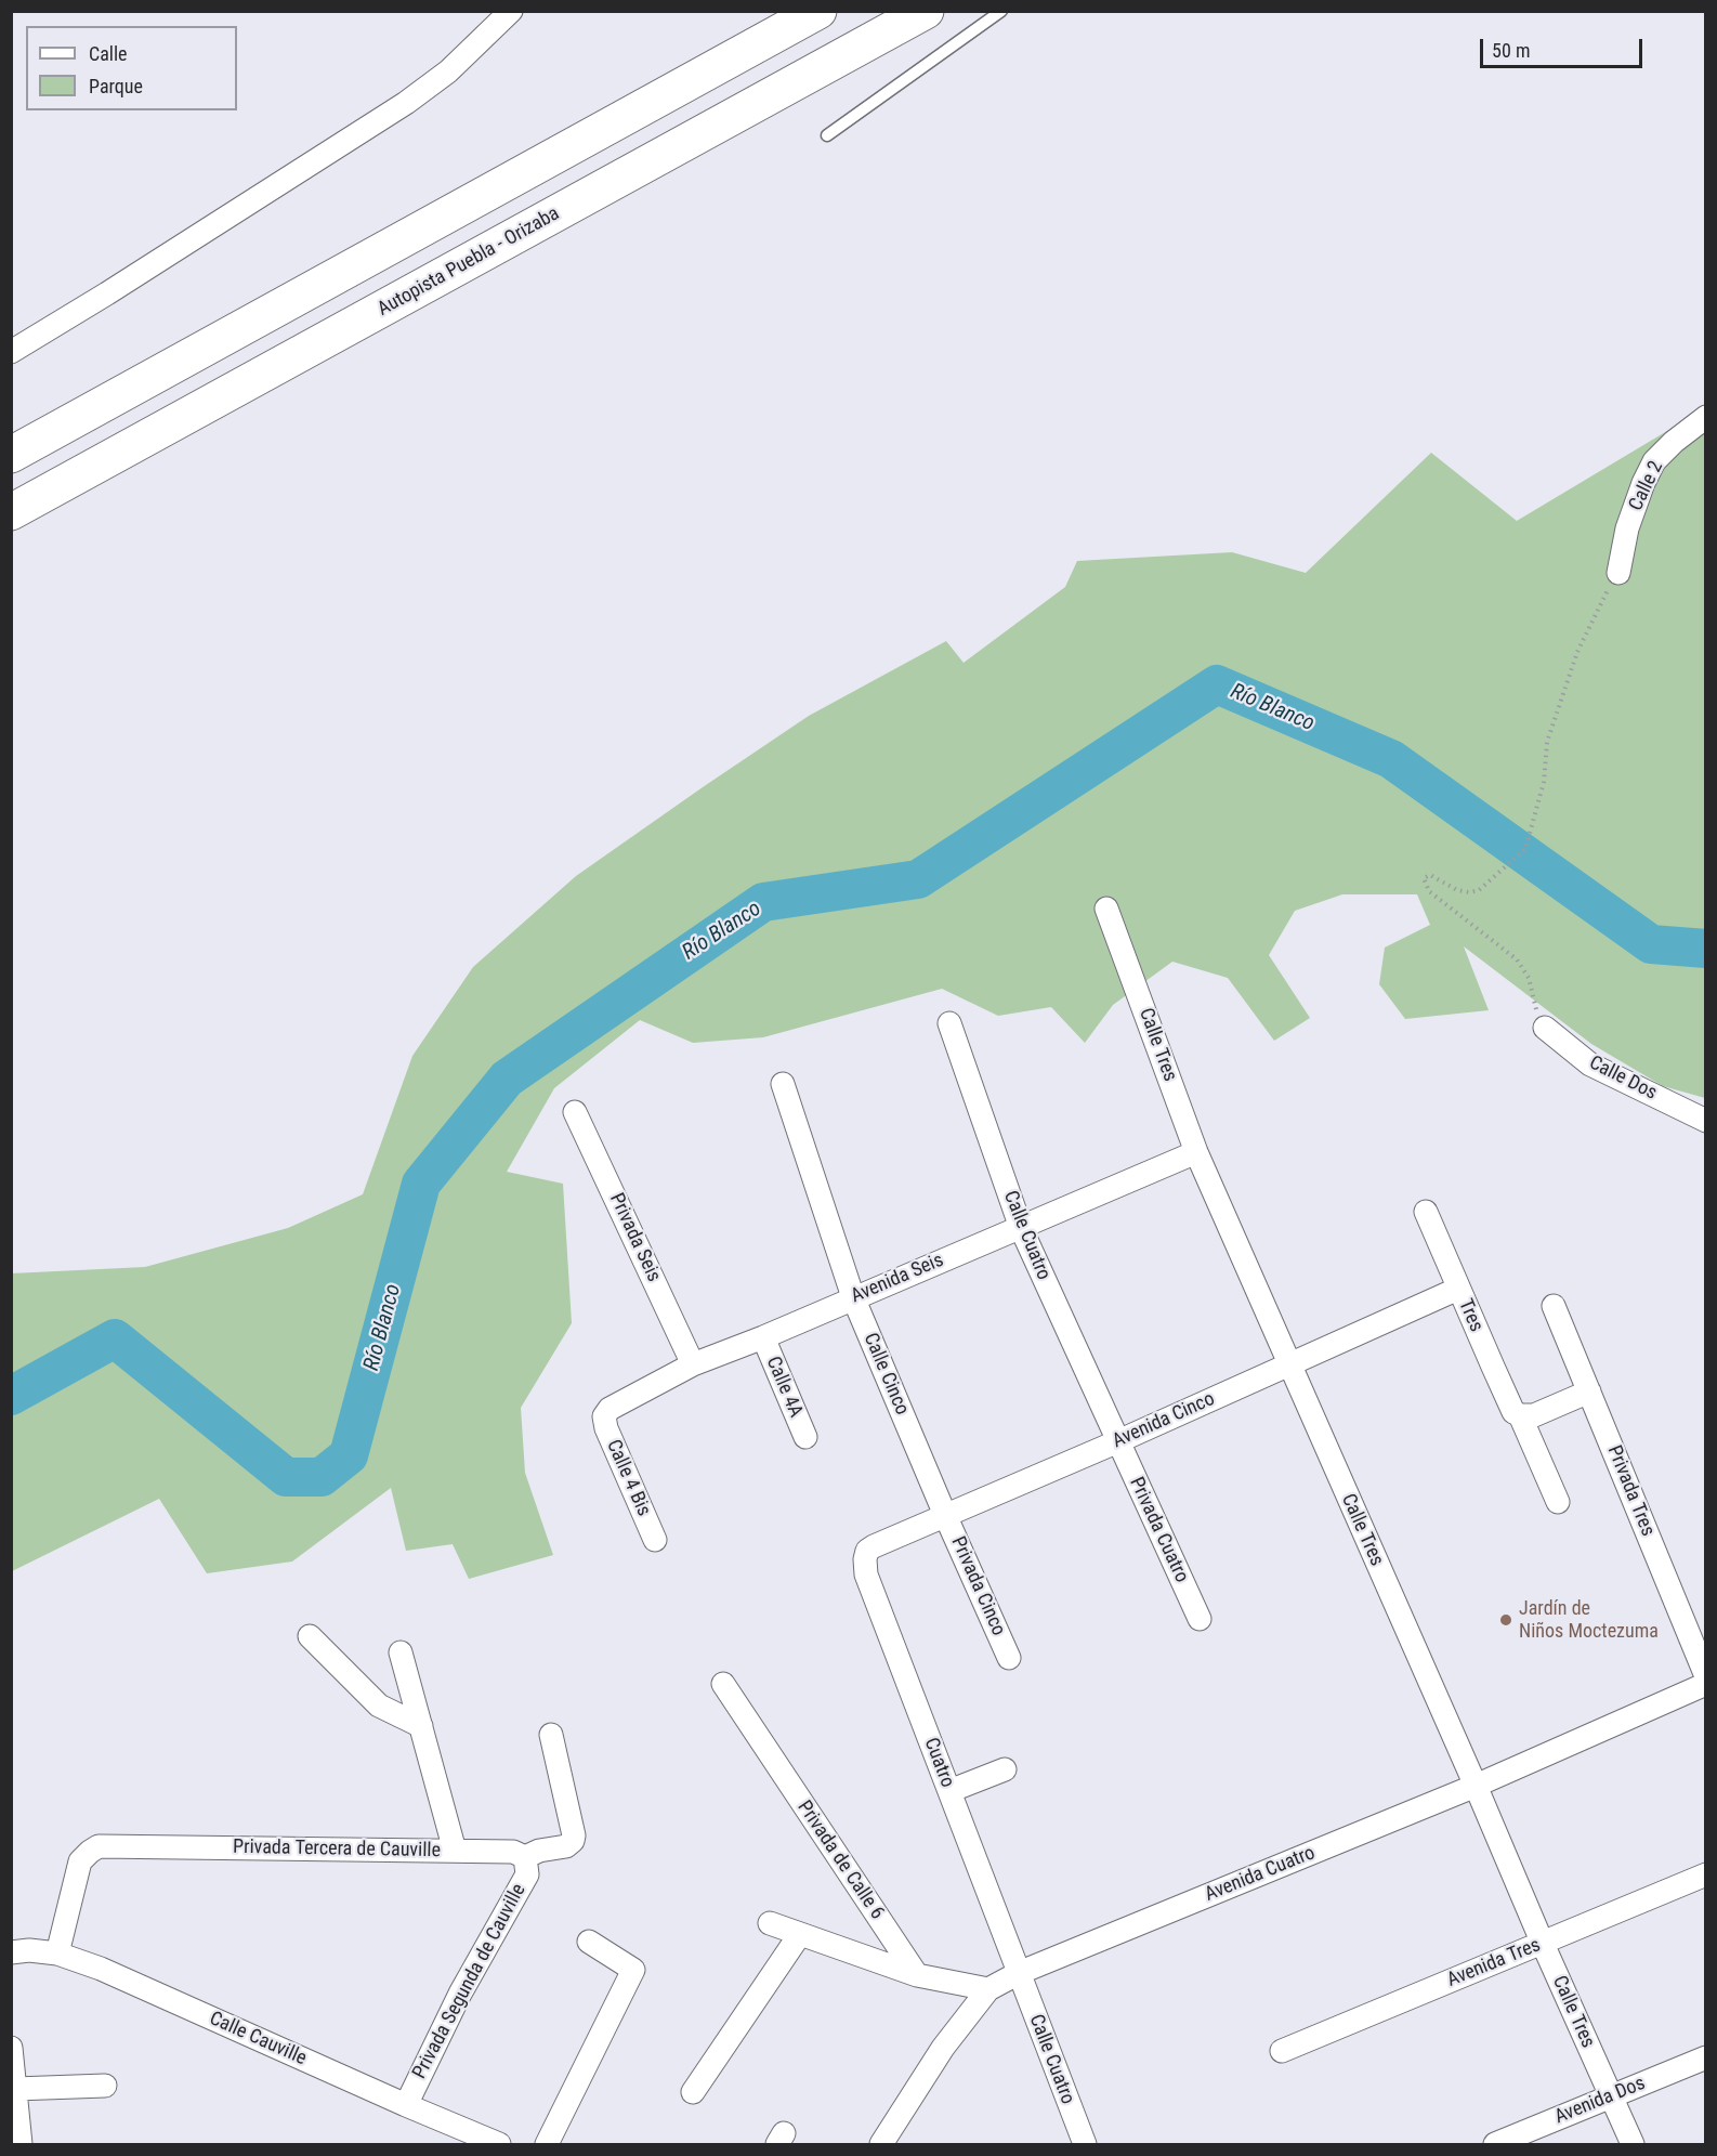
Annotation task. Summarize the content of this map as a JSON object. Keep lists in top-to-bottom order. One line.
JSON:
{"streets":{"highway":["Autopista Puebla - Orizaba"],"street":["Calle 2","Calle Tres","Calle Dos","Calle Cuatro","Privada Seis","Avenida Seis","Tres","Calle Cinco","Calle 4A","Avenida Cinco","Calle 4 Bis","Privada Tres","Privada Cuatro","Privada Cinco","Cuatro","Privada Tercera de Cauville","Privada de Calle 6","Avenida Cuatro","Avenida Tres","Privada Segunda de Cauville","Calle Cauville","Avenida Dos"]},"crossings":[["Calle Tres","Avenida Seis"],["Calle Tres","Avenida Cinco"],["Calle Tres","Avenida Cuatro"],["Calle Tres","Avenida Tres"],["Calle Tres","Avenida Dos"],["Calle Cuatro","Avenida Seis"],["Calle Cuatro","Avenida Cinco"],["Calle Cuatro","Privada Cuatro"],["Calle Cuatro","Cuatro"],["Calle Cuatro","Avenida Cuatro"],["Privada Seis","Avenida Seis"],["Avenida Seis","Calle Cinco"],["Avenida Seis","Calle 4A"],["Avenida Seis","Calle 4 Bis"],["Tres","Avenida Cinco"],["Calle Cinco","Avenida Cinco"],["Calle Cinco","Privada Cinco"],["Avenida Cinco","Privada Cuatro"],["Avenida Cinco","Privada Cinco"],["Avenida Cinco","Cuatro"],["Cuatro","Avenida Cuatro"],["Privada Tercera de Cauville","Calle Cauville"],["Privada Segunda de Cauville","Calle Cauville"]],"water":["Río Blanco"],"places":["Jardín de Niños Moctezuma"],"legend":["Calle","Parque"],"scale_bar":"50 m"}
